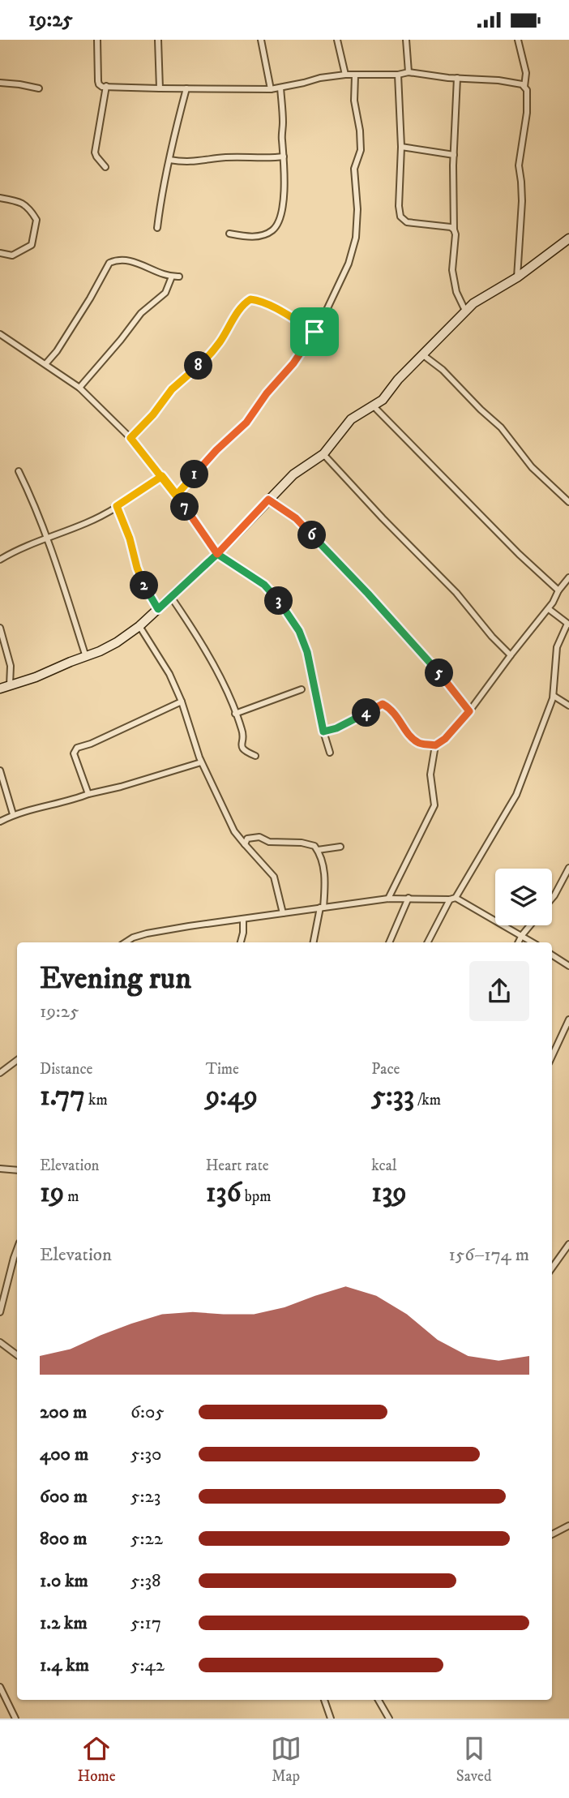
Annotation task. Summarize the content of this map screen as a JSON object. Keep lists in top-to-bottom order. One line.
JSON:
{"page":{"status":"19:25","pins":["8","1","7","6","2","3","5","4"],"heading":["Evening run","19:25"],"stats":[["Distance","1.77 km"],["Time","9:49"],["Pace","5:33 /km"],["Elevation","19 m"],["Heart rate","136 bpm"],["kcal","139"]],"chart":["Elevation","156–174 m"],"list":[{"name":"200 m","note":"6:05"},{"name":"400 m","note":"5:30"},{"name":"600 m","note":"5:23"},{"name":"800 m","note":"5:22"},{"name":"1.0 km","note":"5:38"},{"name":"1.2 km","note":"5:17"},{"name":"1.4 km","note":"5:42"}],"tabs":["Home","Map","Saved"]}}
